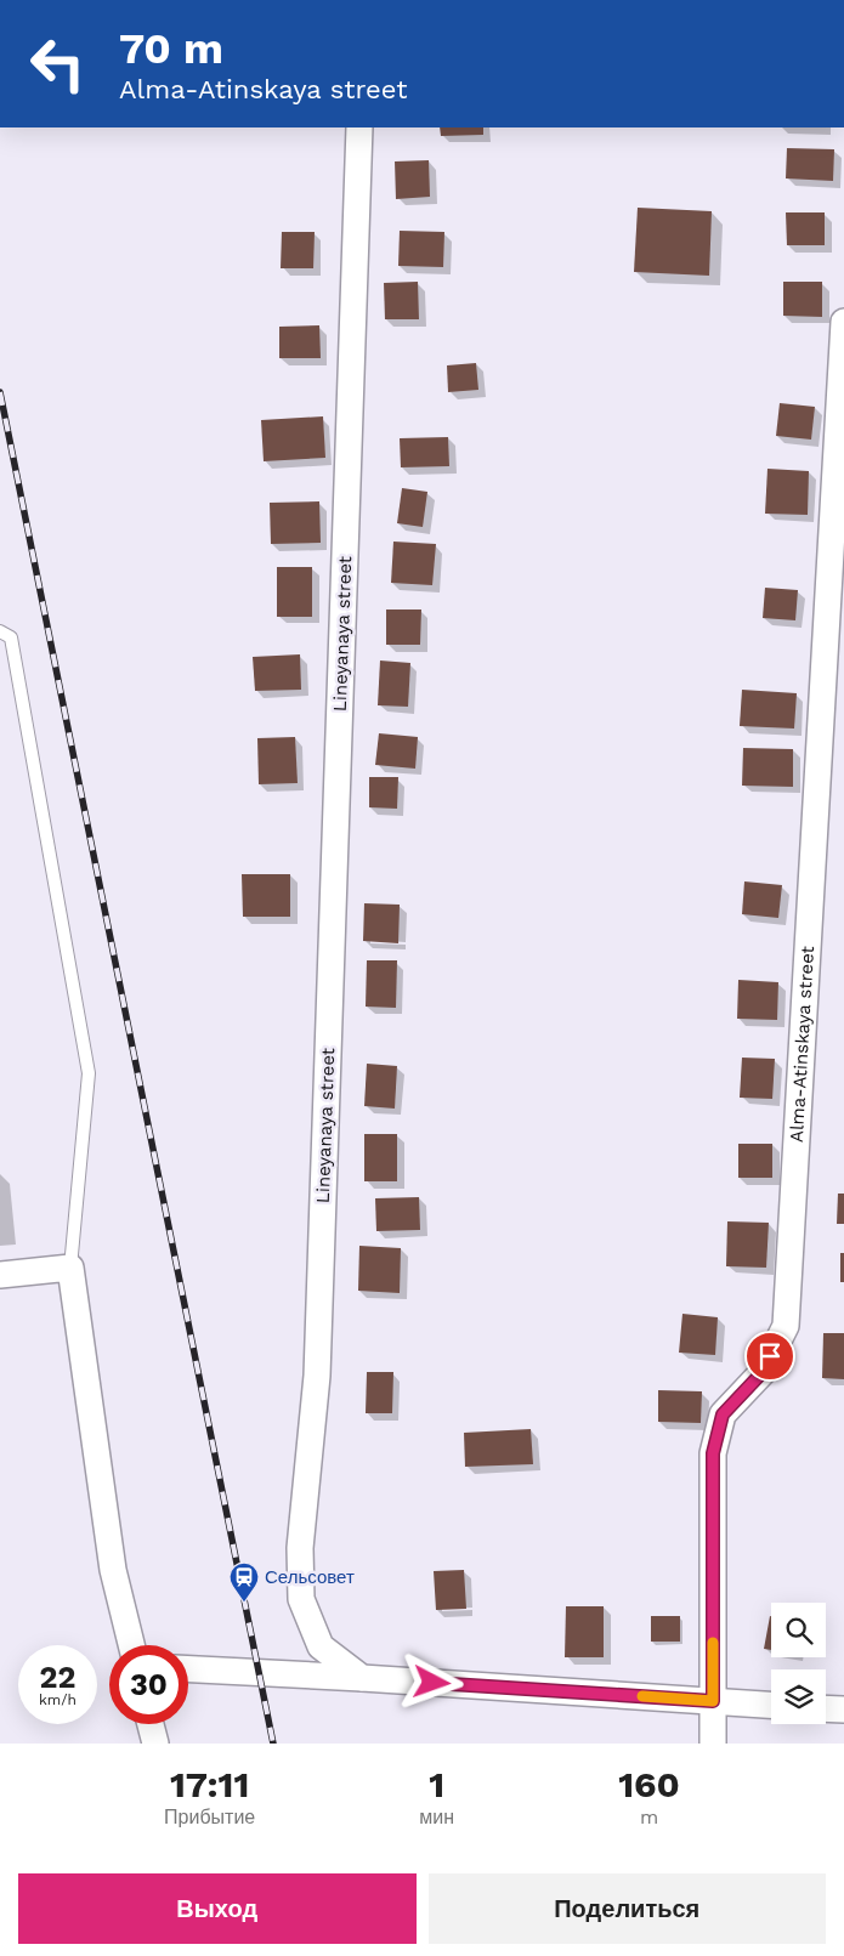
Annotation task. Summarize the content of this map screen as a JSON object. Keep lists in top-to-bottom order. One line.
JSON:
{"streets":{"street":["Lineyanaya street","Alma-Atinskaya street"]},"places":{"station":["Сельсовет"]},"page":{"turn":["70 m","Alma-Atinskaya street"],"speed":"22 km/h","limit":"30","eta":["17:11","Прибытие","1","мин","160","m"],"buttons":["Выход","Поделиться"]}}
